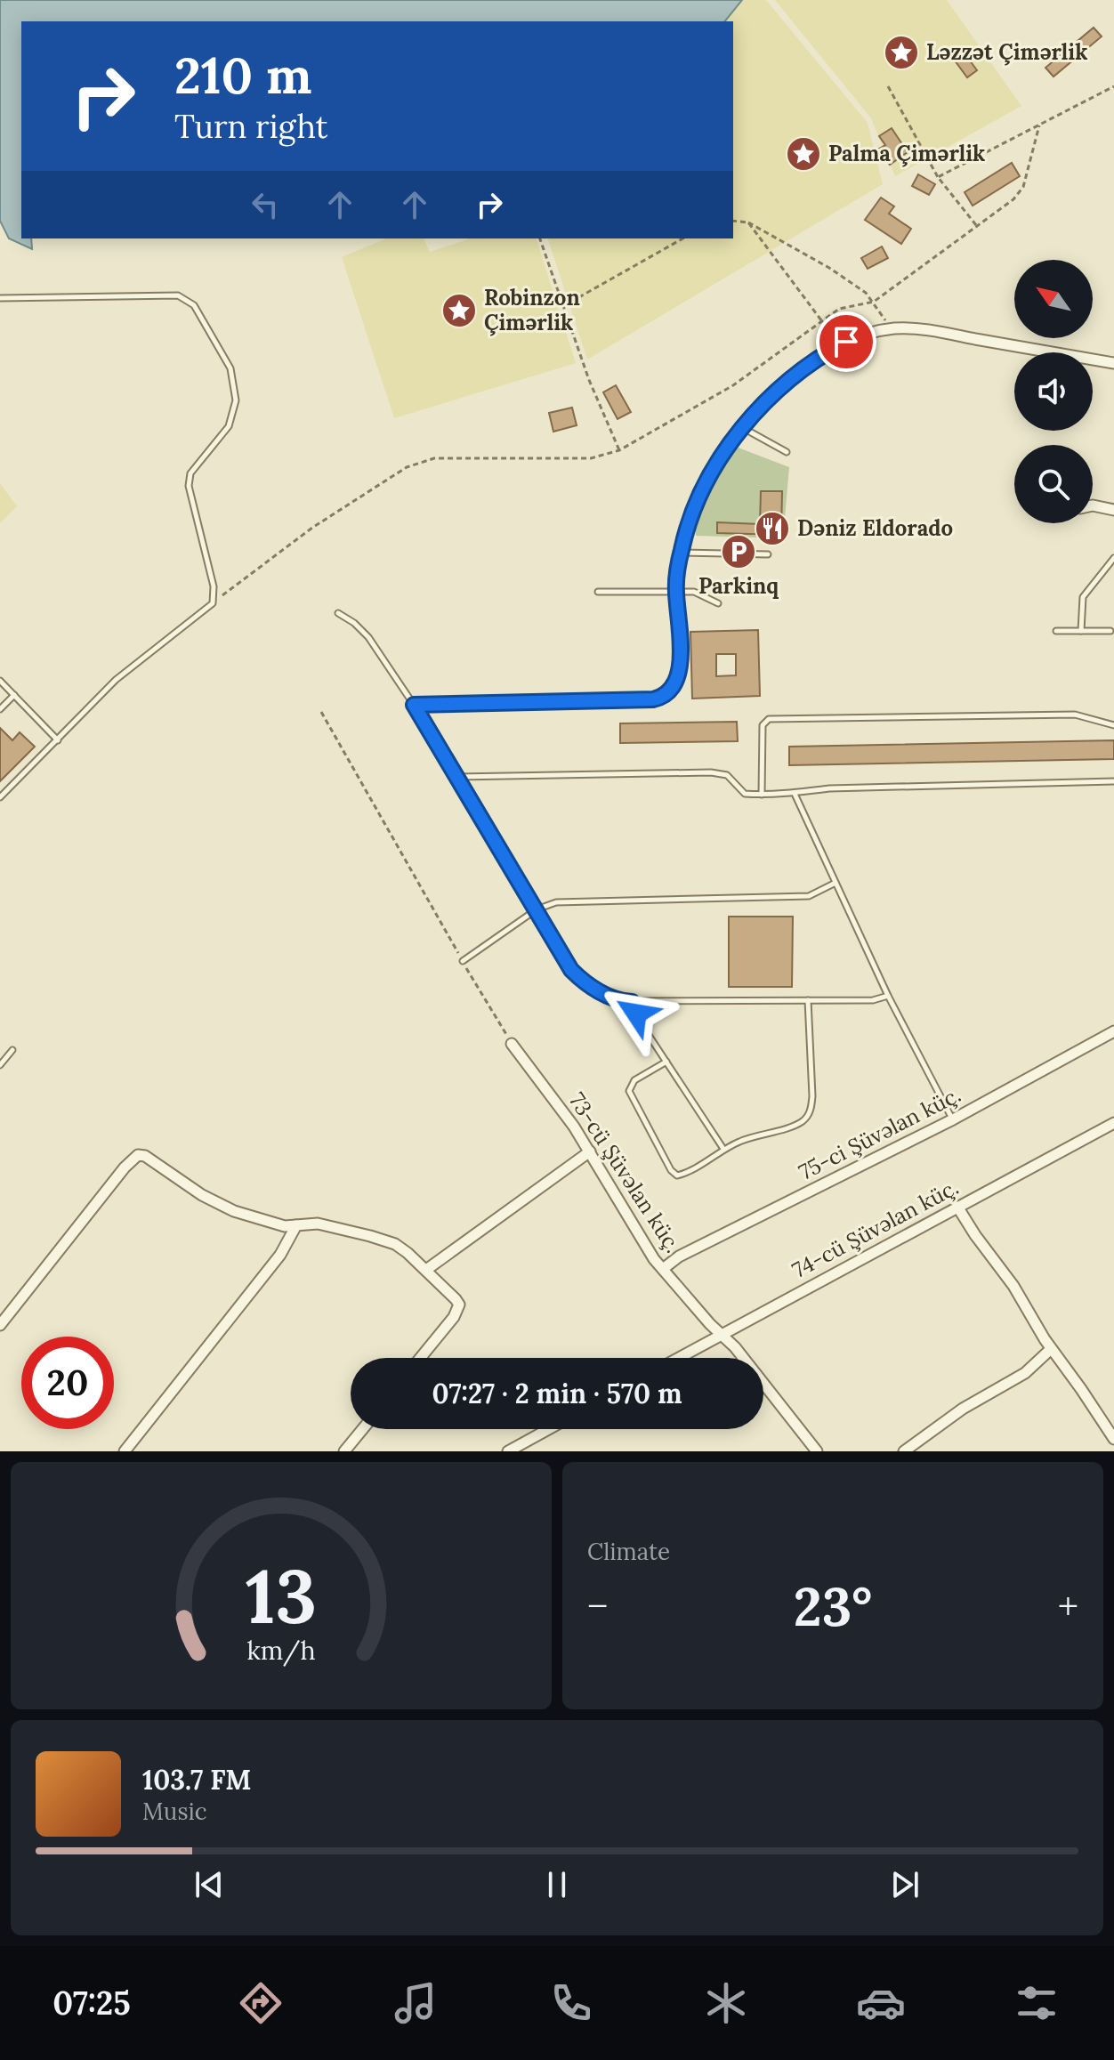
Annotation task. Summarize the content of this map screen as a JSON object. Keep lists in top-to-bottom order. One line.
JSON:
{"streets":{"street":["75-ci Şüvəlan küç.","73-cü Şüvəlan küç.","74-cü Şüvəlan küç."]},"crossings":[["75-ci Şüvəlan küç.","73-cü Şüvəlan küç."],["73-cü Şüvəlan küç.","74-cü Şüvəlan küç."]],"places":{"place":["Ləzzət Çimərlik","Palma Çimərlik","Robinzon Çimərlik"],"restaurant":["Dəniz Eldorado"],"parking":["Parkinq"]},"north":"top left","page":{"turn":["210 m","Turn right"],"limit":"20","trip":"07:27 · 2 min · 570 m","tile":"Climate","heat":["−","23°","+"],"song":["103.7 FM","Music"],"tabs":"07:25","gauge":["13","km/h"]}}
